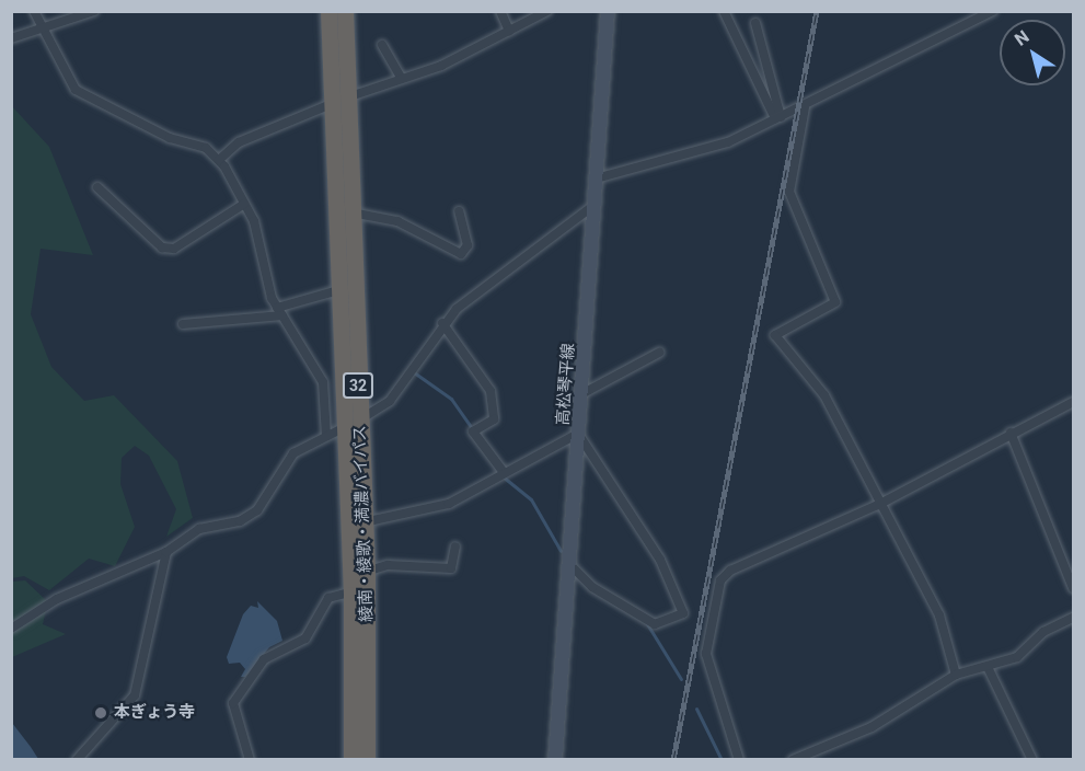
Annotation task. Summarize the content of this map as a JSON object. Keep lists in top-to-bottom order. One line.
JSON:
{"streets":{"highway":["32","綾南・綾歌・満濃バイパス"],"main road":["高松琴平線"]},"places":["本ぎょう寺"],"north":"top left"}
